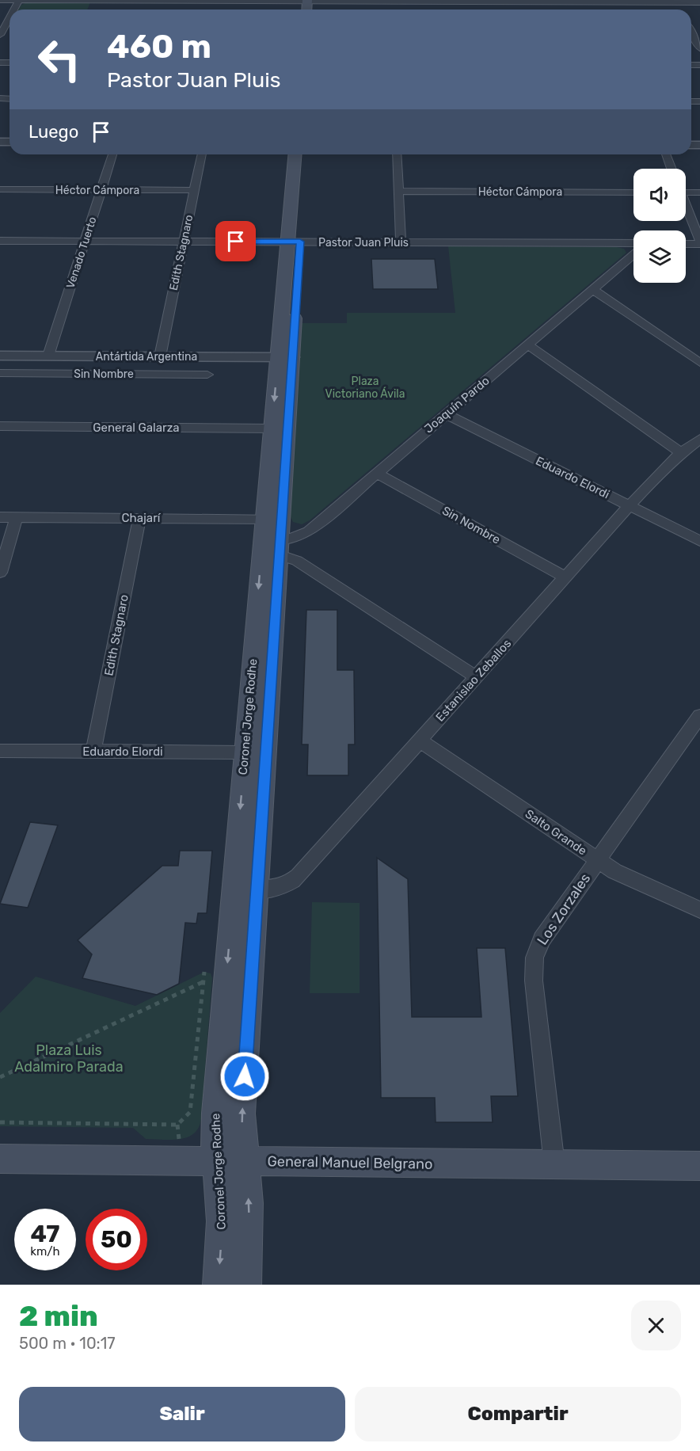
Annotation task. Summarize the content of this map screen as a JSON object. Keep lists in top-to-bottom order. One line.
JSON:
{"streets":{"main road":["Coronel Jorge Rodhe","General Manuel Belgrano"],"street":["Héctor Cámpora","Pastor Juan Pluis","Venado Tuerto","Edith Stagnaro","Antártida Argentina","Sin Nombre","Joaquín Pardo","General Galarza","Eduardo Elordi","Chajarí","Estanislao Zeballos","Salto Grande","Los Zorzales"]},"crossings":[["Héctor Cámpora","Venado Tuerto"],["Héctor Cámpora","Edith Stagnaro"],["Pastor Juan Pluis","Venado Tuerto"],["Pastor Juan Pluis","Edith Stagnaro"],["Pastor Juan Pluis","Coronel Jorge Rodhe"],["Venado Tuerto","Antártida Argentina"],["Edith Stagnaro","Antártida Argentina"],["Edith Stagnaro","Eduardo Elordi"],["Edith Stagnaro","Chajarí"],["Antártida Argentina","Coronel Jorge Rodhe"],["Sin Nombre","Joaquín Pardo"],["Sin Nombre","Estanislao Zeballos"],["Joaquín Pardo","Eduardo Elordi"],["Joaquín Pardo","Coronel Jorge Rodhe"],["General Galarza","Coronel Jorge Rodhe"],["Eduardo Elordi","Estanislao Zeballos"],["Eduardo Elordi","Coronel Jorge Rodhe"],["Chajarí","Coronel Jorge Rodhe"],["Estanislao Zeballos","Coronel Jorge Rodhe"],["Estanislao Zeballos","Salto Grande"],["Coronel Jorge Rodhe","General Manuel Belgrano"],["Salto Grande","Los Zorzales"],["Los Zorzales","General Manuel Belgrano"]],"parks":["Plaza Victoriano Ávila","Plaza Luis Adalmiro Parada"],"page":{"turn":["460 m","Pastor Juan Pluis"],"then":"Luego","speed":"47 km/h","limit":"50","heading":["2 min","500 m · 10:17"],"buttons":["Salir","Compartir"]}}
